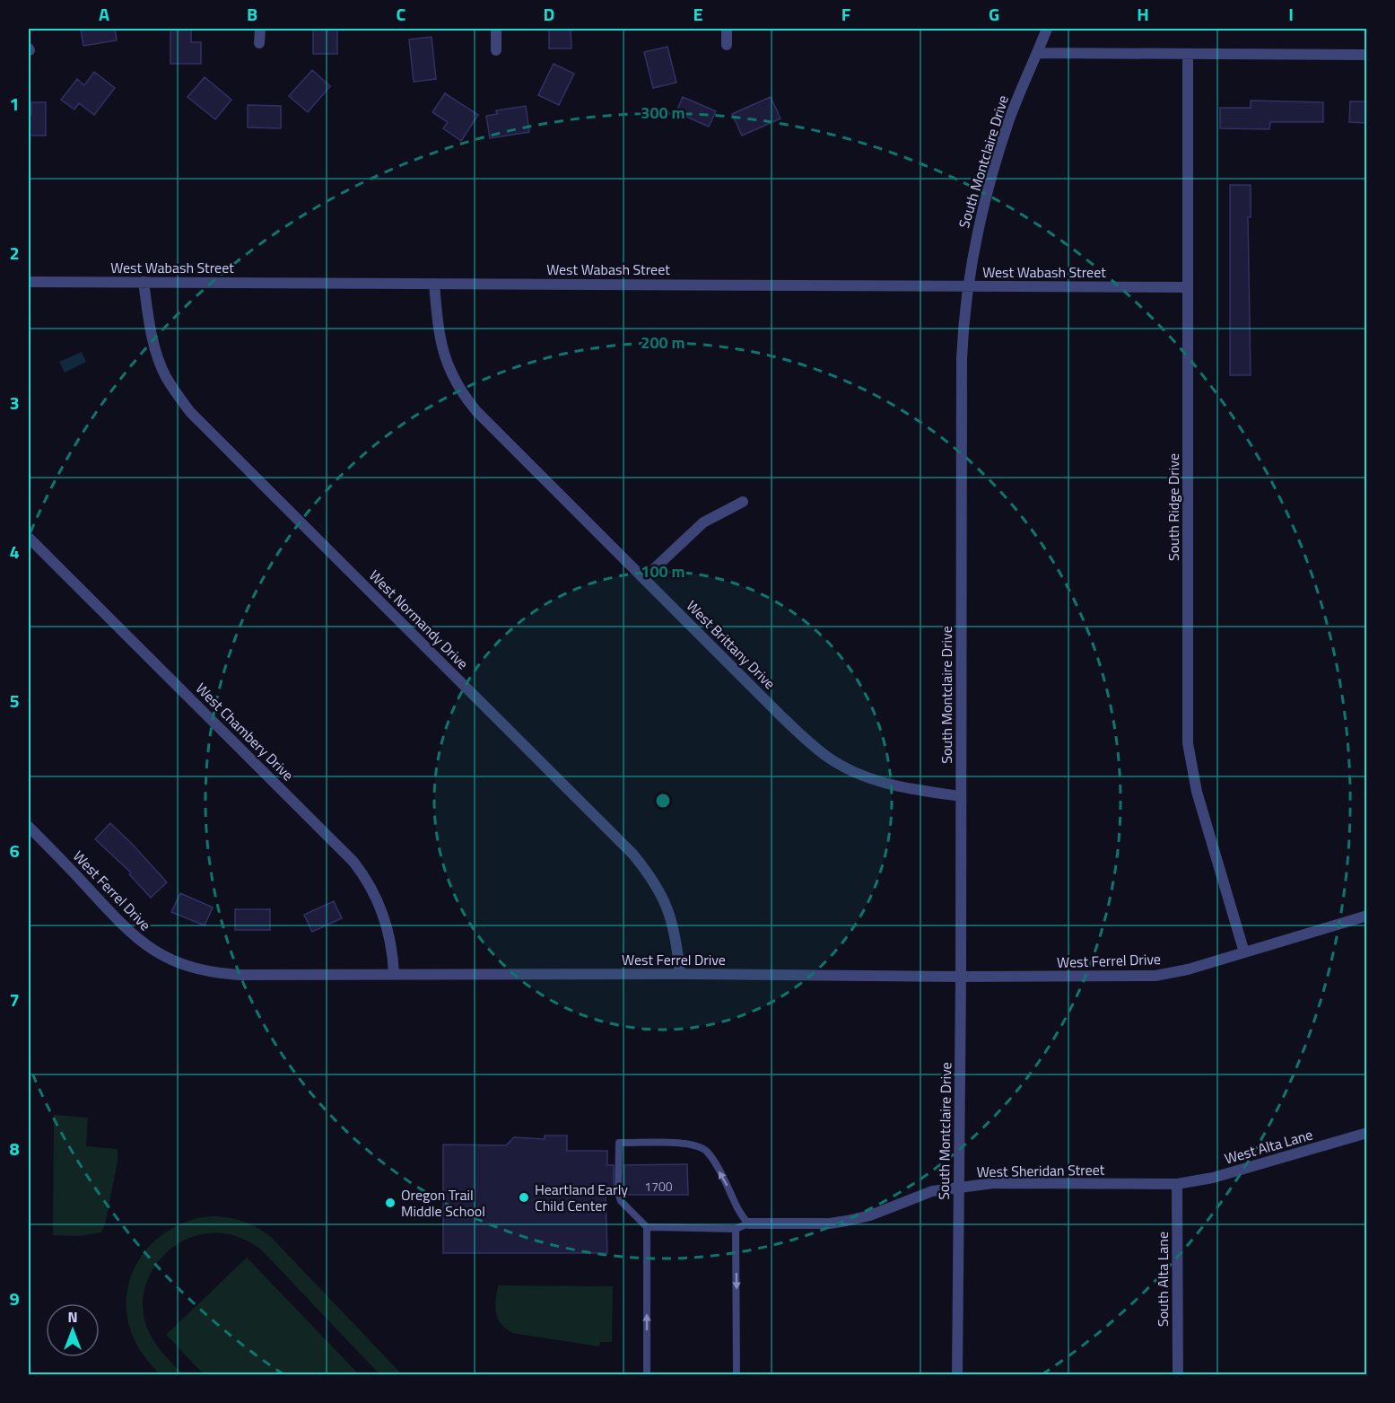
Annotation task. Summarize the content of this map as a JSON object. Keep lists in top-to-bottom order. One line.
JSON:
{"streets":{"street":["South Montclaire Drive","West Wabash Street","South Ridge Drive","West Normandy Drive","West Brittany Drive","West Chambery Drive","West Ferrel Drive","West Alta Lane","West Sheridan Street","South Alta Lane"]},"crossings":[["South Montclaire Drive","West Wabash Street"],["South Montclaire Drive","West Brittany Drive"],["South Montclaire Drive","West Ferrel Drive"],["South Montclaire Drive","West Sheridan Street"],["West Wabash Street","South Ridge Drive"],["West Wabash Street","West Normandy Drive"],["West Wabash Street","West Brittany Drive"],["South Ridge Drive","West Ferrel Drive"],["West Normandy Drive","West Ferrel Drive"],["West Chambery Drive","West Ferrel Drive"],["West Alta Lane","West Sheridan Street"],["West Alta Lane","South Alta Lane"],["West Sheridan Street","South Alta Lane"]],"places":["Heartland Early Child Center","Oregon Trail Middle School"],"house_numbers":["1700"],"north":"top","grid":{"columns":["A","B","C","D","E","F","G","H","I"],"rows":["1","2","3","4","5","6","7","8","9"]},"rings":["300 m","200 m","100 m"]}
